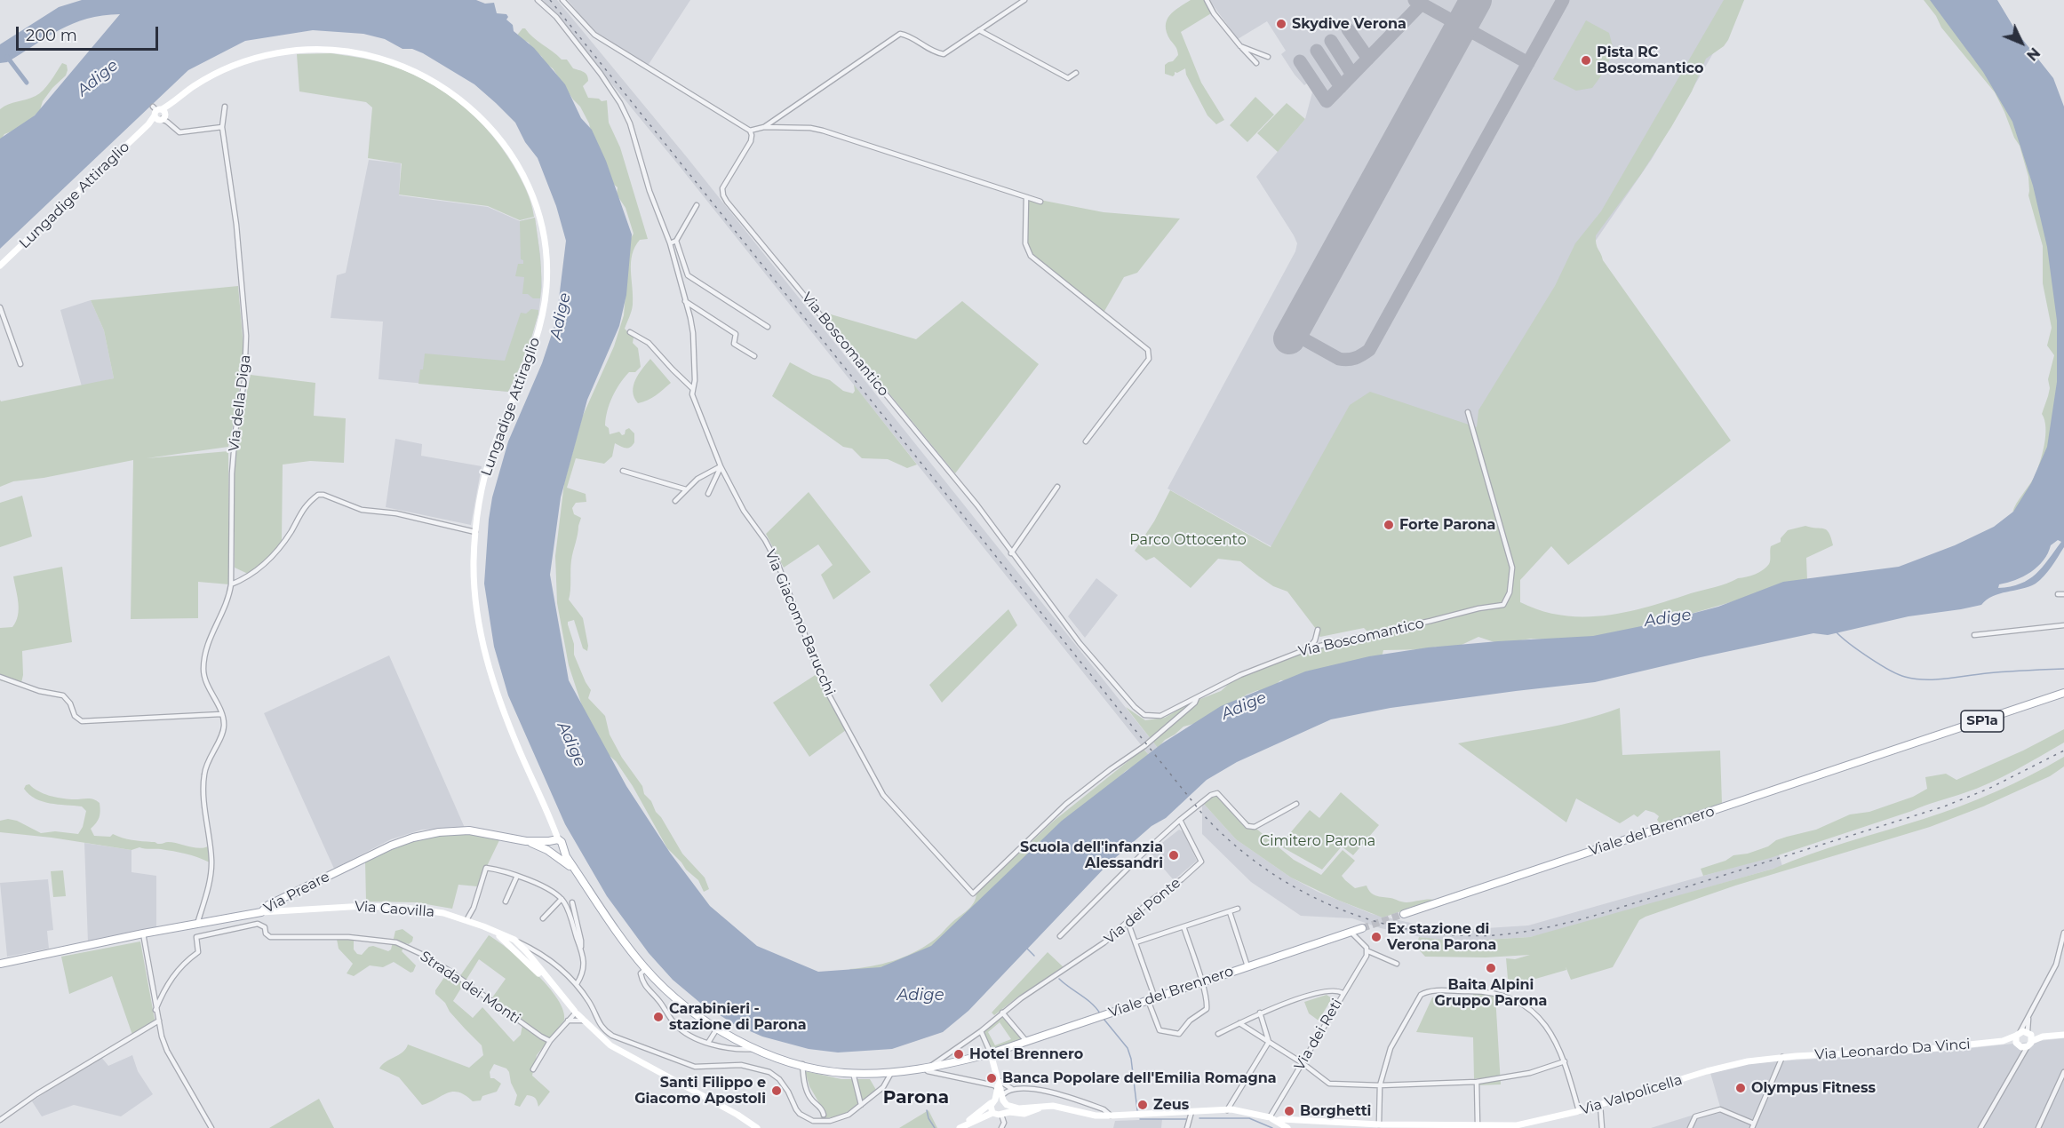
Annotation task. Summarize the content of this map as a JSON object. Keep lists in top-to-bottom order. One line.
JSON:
{"streets":{"main road":["Lungadige Attiraglio","SP1a","Viale del Brennero","Via Preare"],"street":["Via Boscomantico","Via della Diga","Via Giacomo Barucchi","Via Caovilla","Via del Ponte","Strada dei Monti","Via dei Reti","Via Leonardo Da Vinci","Via Valpolicella"]},"crossings":[["Lungadige Attiraglio","Viale del Brennero"],["Lungadige Attiraglio","Via Preare"],["Via Boscomantico","Via Giacomo Barucchi"],["Via della Diga","Via Preare"],["Viale del Brennero","Via del Ponte"],["Via Preare","Via Caovilla"],["Via Leonardo Da Vinci","Via Valpolicella"]],"districts":["Parona"],"water":["Adige"],"parks":["Parco Ottocento","Cimitero Parona"],"places":["Skydive Verona","Pista RC Boscomantico","Forte Parona","Scuola dell'infanzia Alessandri","Ex stazione di Verona Parona","Baita Alpini Gruppo Parona","Carabinieri - stazione di Parona","Hotel Brennero","Banca Popolare dell'Emilia Romagna","Olympus Fitness","Santi Filippo e Giacomo Apostoli","Zeus","Borghetti"],"scale_bar":"200 m","north":"bottom right"}
